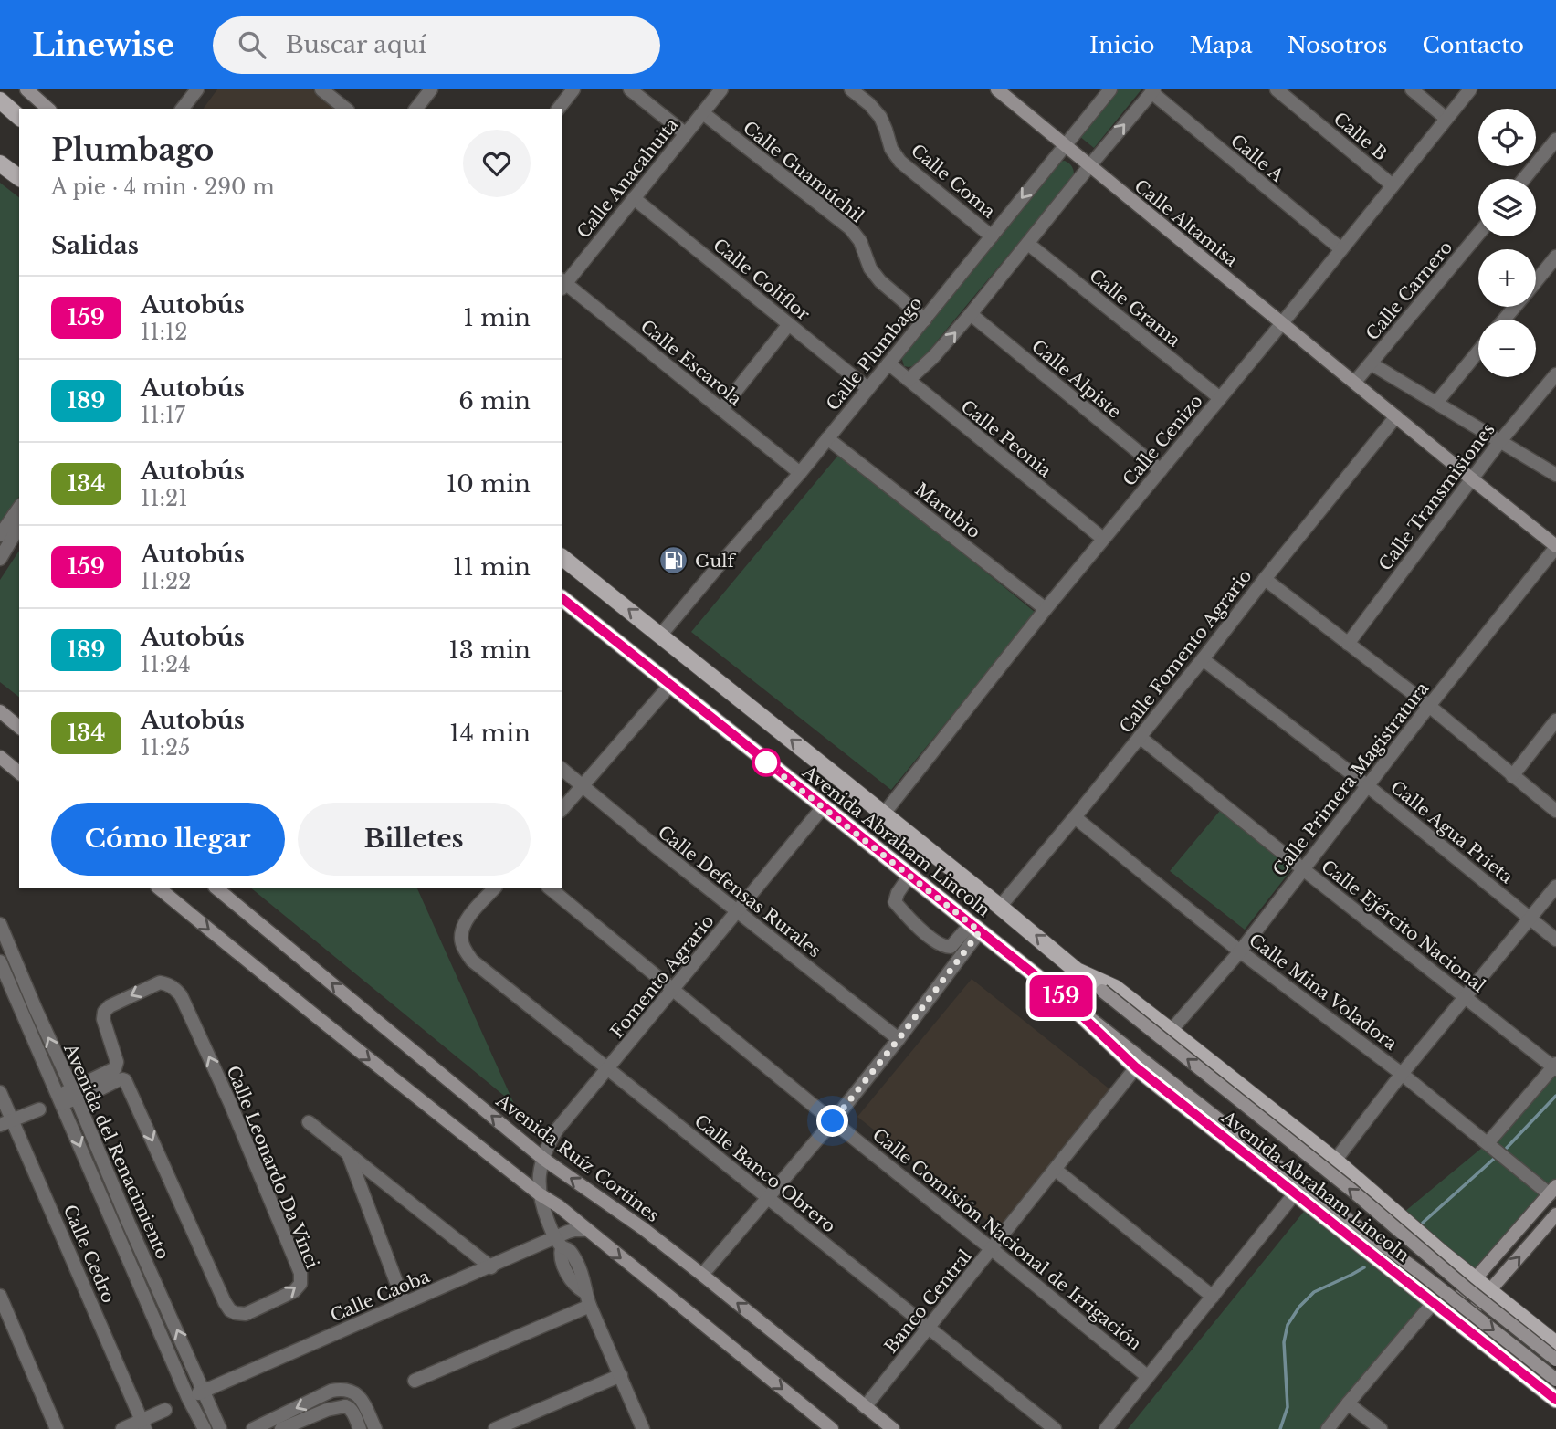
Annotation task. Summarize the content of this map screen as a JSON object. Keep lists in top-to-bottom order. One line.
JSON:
{"streets":{"main road":["Avenida Abraham Lincoln"],"street":["Calle B","Calle A","Calle Guamúchil","Calle Anacahuita","Calle Coma","Calle Altamisa","Calle Coliflor","Calle Carnero","Calle Grama","Calle Plumbago","Calle Escarola","Calle Alpiste","Calle Peonia","Calle Cenizo","Calle Transmisiones","Marubio","Calle Fomento Agrario","Calle Primera Magistratura","Calle Agua Prieta","Calle Defensas Rurales","Calle Ejército Nacional","Fomento Agrario","Calle Mina Voladora","Avenida del Renacimiento","Avenida Ruíz Cortines","Calle Leonardo Da Vinci","Calle Banco Obrero","Calle Comisión Nacional de Irrigación","Calle Cedro","Calle Caoba","Banco Central"]},"crossings":[["Calle B","Calle Cenizo"],["Calle A","Calle Cenizo"],["Calle Guamúchil","Calle Anacahuita"],["Calle Guamúchil","Calle Plumbago"],["Calle Anacahuita","Calle Coliflor"],["Calle Anacahuita","Calle Escarola"],["Calle Coma","Calle Plumbago"],["Calle Altamisa","Calle Carnero"],["Calle Altamisa","Calle Plumbago"],["Calle Altamisa","Calle Cenizo"],["Calle Altamisa","Calle Transmisiones"],["Calle Altamisa","Calle Fomento Agrario"],["Calle Altamisa","Calle Primera Magistratura"],["Calle Coliflor","Calle Plumbago"],["Calle Grama","Calle Cenizo"],["Calle Plumbago","Calle Escarola"],["Calle Plumbago","Calle Peonia"],["Calle Plumbago","Marubio"],["Calle Plumbago","Avenida Abraham Lincoln"],["Calle Alpiste","Calle Cenizo"],["Calle Peonia","Calle Cenizo"],["Calle Cenizo","Marubio"],["Calle Cenizo","Avenida Abraham Lincoln"],["Calle Fomento Agrario","Calle Agua Prieta"],["Calle Fomento Agrario","Avenida Abraham Lincoln"],["Calle Fomento Agrario","Calle Ejército Nacional"],["Calle Fomento Agrario","Calle Mina Voladora"],["Calle Primera Magistratura","Calle Agua Prieta"],["Calle Primera Magistratura","Avenida Abraham Lincoln"],["Calle Primera Magistratura","Calle Ejército Nacional"],["Calle Primera Magistratura","Calle Mina Voladora"],["Avenida Abraham Lincoln","Fomento Agrario"],["Avenida Abraham Lincoln","Banco Central"],["Calle Defensas Rurales","Fomento Agrario"],["Fomento Agrario","Avenida Ruíz Cortines"],["Fomento Agrario","Calle Banco Obrero"],["Fomento Agrario","Calle Comisión Nacional de Irrigación"],["Avenida del Renacimiento","Calle Leonardo Da Vinci"],["Avenida del Renacimiento","Calle Caoba"],["Avenida Ruíz Cortines","Banco Central"],["Calle Banco Obrero","Banco Central"],["Calle Comisión Nacional de Irrigación","Banco Central"]],"places":{"fuel station":["Gulf"]},"lines":["bus line 159"],"page":{"header":"Linewise","search":"Buscar aquí","nav":["Inicio","Mapa","Nosotros","Contacto"],"on_map":"159","map_buttons":["+","−"],"heading":[["Plumbago","A pie · 4 min · 290 m"],"Salidas"],"list":[{"mark":"159","name":"Autobús","note":"11:12","value":"1 min"},{"mark":"189","name":"Autobús","note":"11:17","value":"6 min"},{"mark":"134","name":"Autobús","note":"11:21","value":"10 min"},{"mark":"159","name":"Autobús","note":"11:22","value":"11 min"},{"mark":"189","name":"Autobús","note":"11:24","value":"13 min"},{"mark":"134","name":"Autobús","note":"11:25","value":"14 min"}],"buttons":["Cómo llegar","Billetes"]}}
